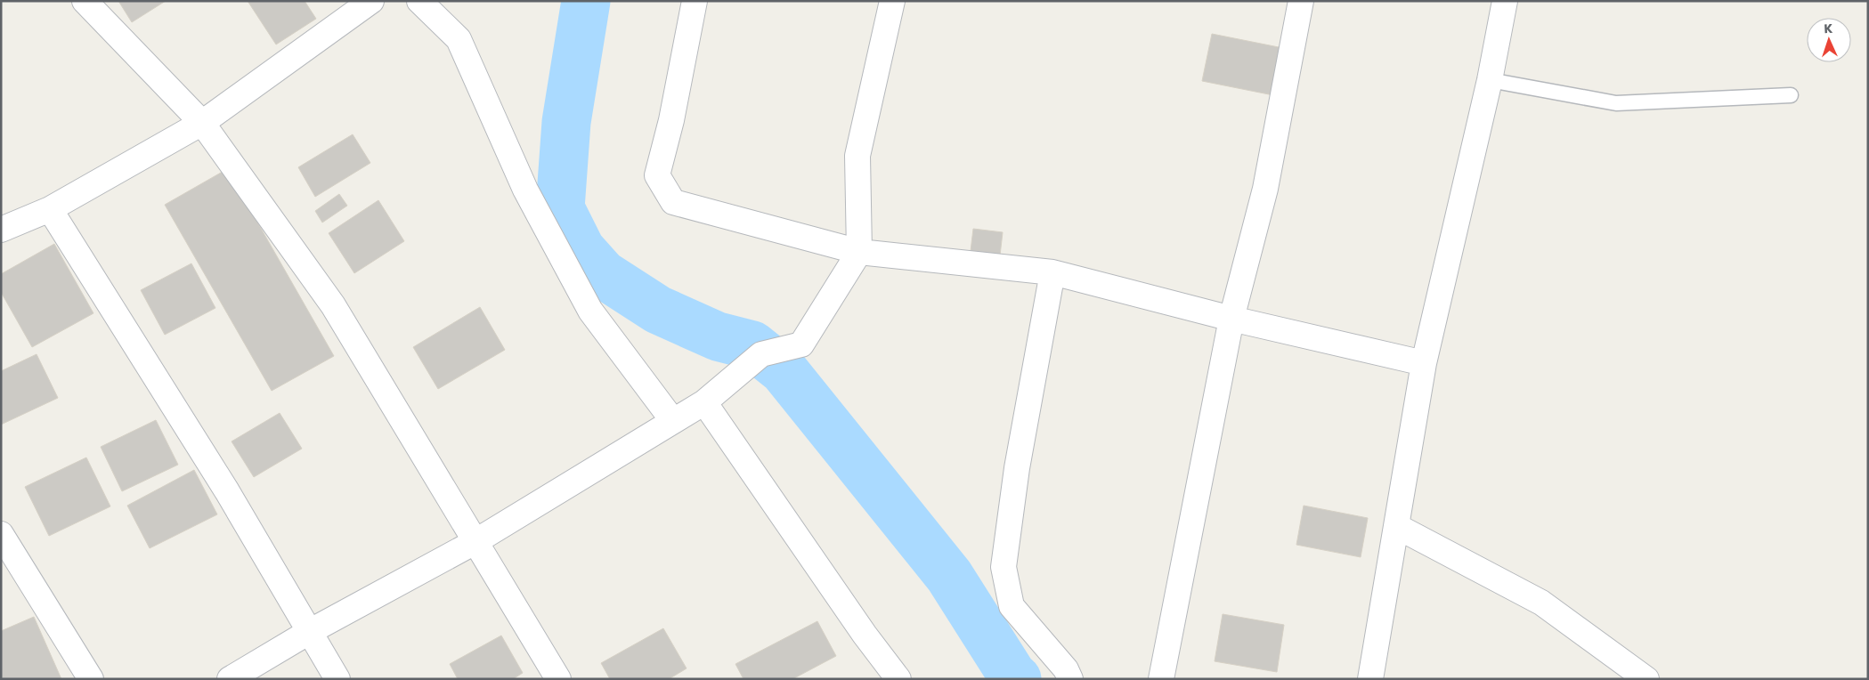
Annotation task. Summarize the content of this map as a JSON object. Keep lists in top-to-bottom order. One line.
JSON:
{"north":"top"}
